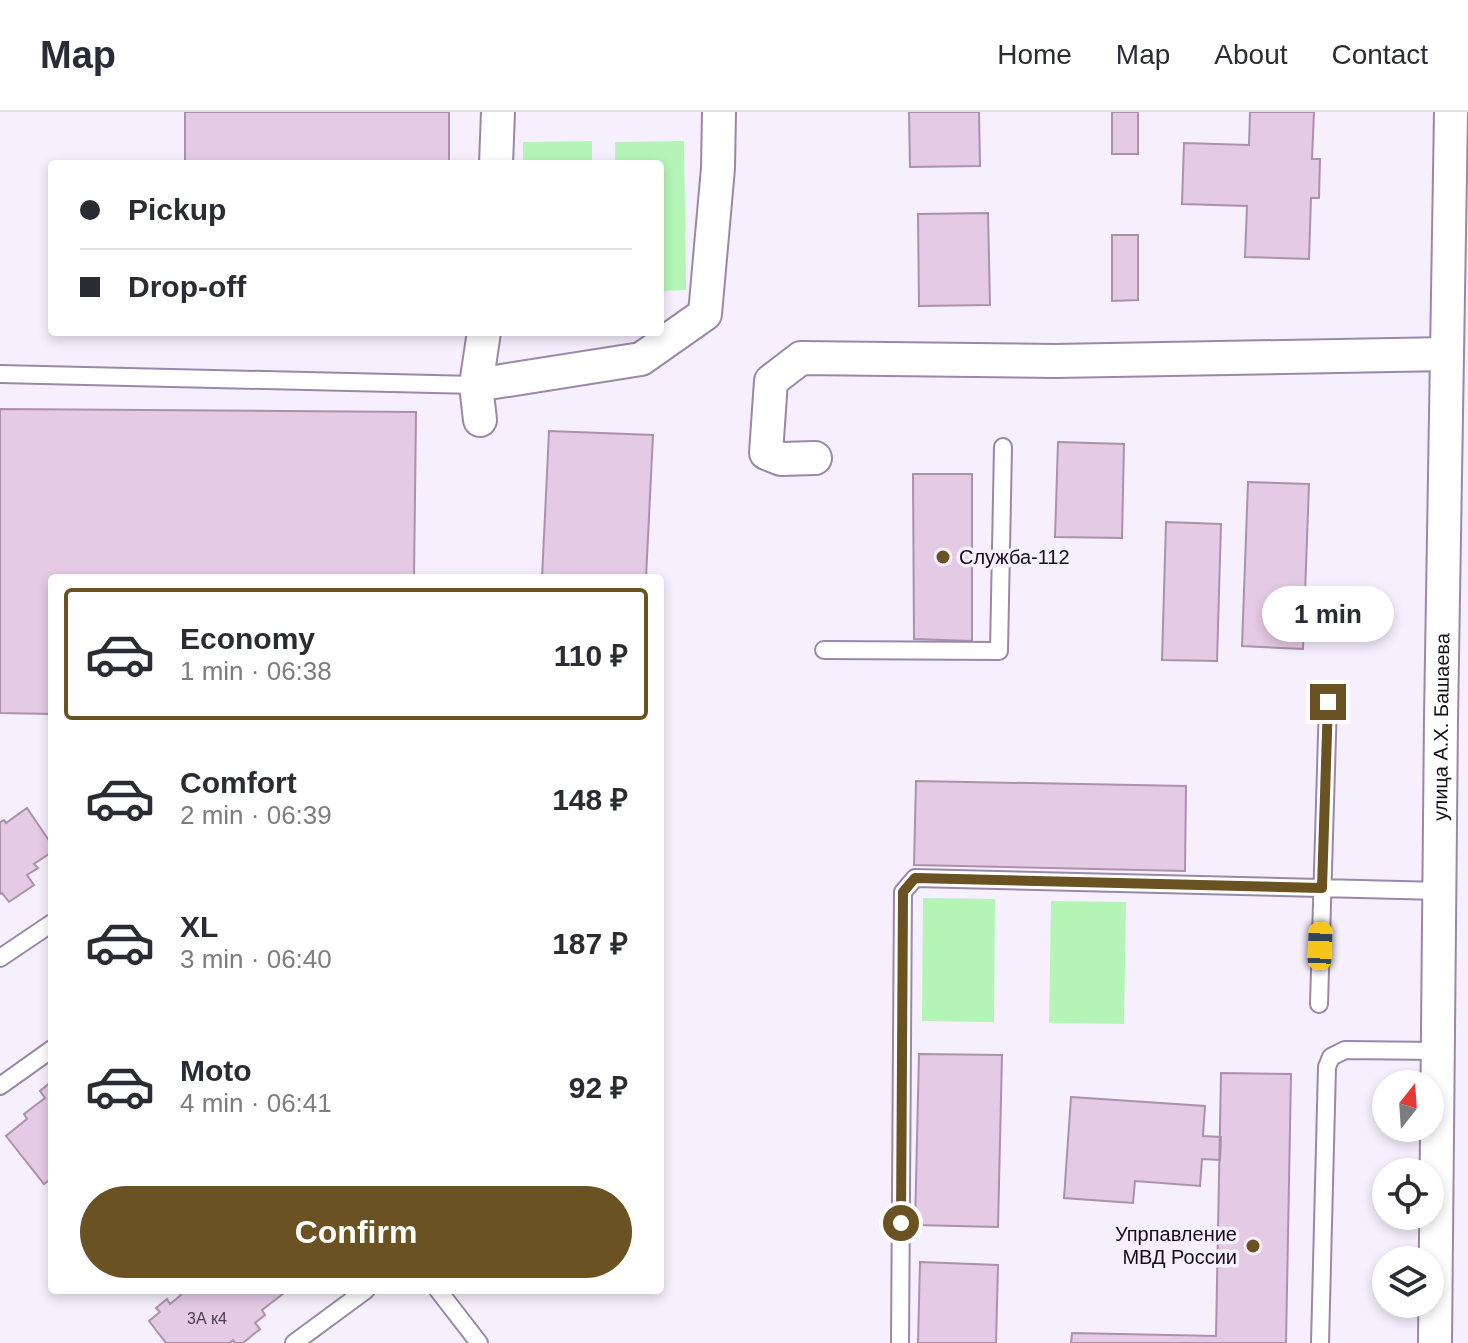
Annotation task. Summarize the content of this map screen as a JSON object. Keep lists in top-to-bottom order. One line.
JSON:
{"streets":{"street":["улица А.Х. Башаева"]},"places":["Служба-112","Упрпавление МВД России"],"house_numbers":["3А к4"],"north":"top","page":{"header":"Map","nav":["Home","Map","About","Contact"],"banner":["Pickup","Drop-off"],"bubble":"1 min","list":[{"name":"Economy","note":"1 min · 06:38","value":"110 ₽"},{"name":"Comfort","note":"2 min · 06:39","value":"148 ₽"},{"name":"XL","note":"3 min · 06:40","value":"187 ₽"},{"name":"Moto","note":"4 min · 06:41","value":"92 ₽"}],"buttons":"Confirm"}}
